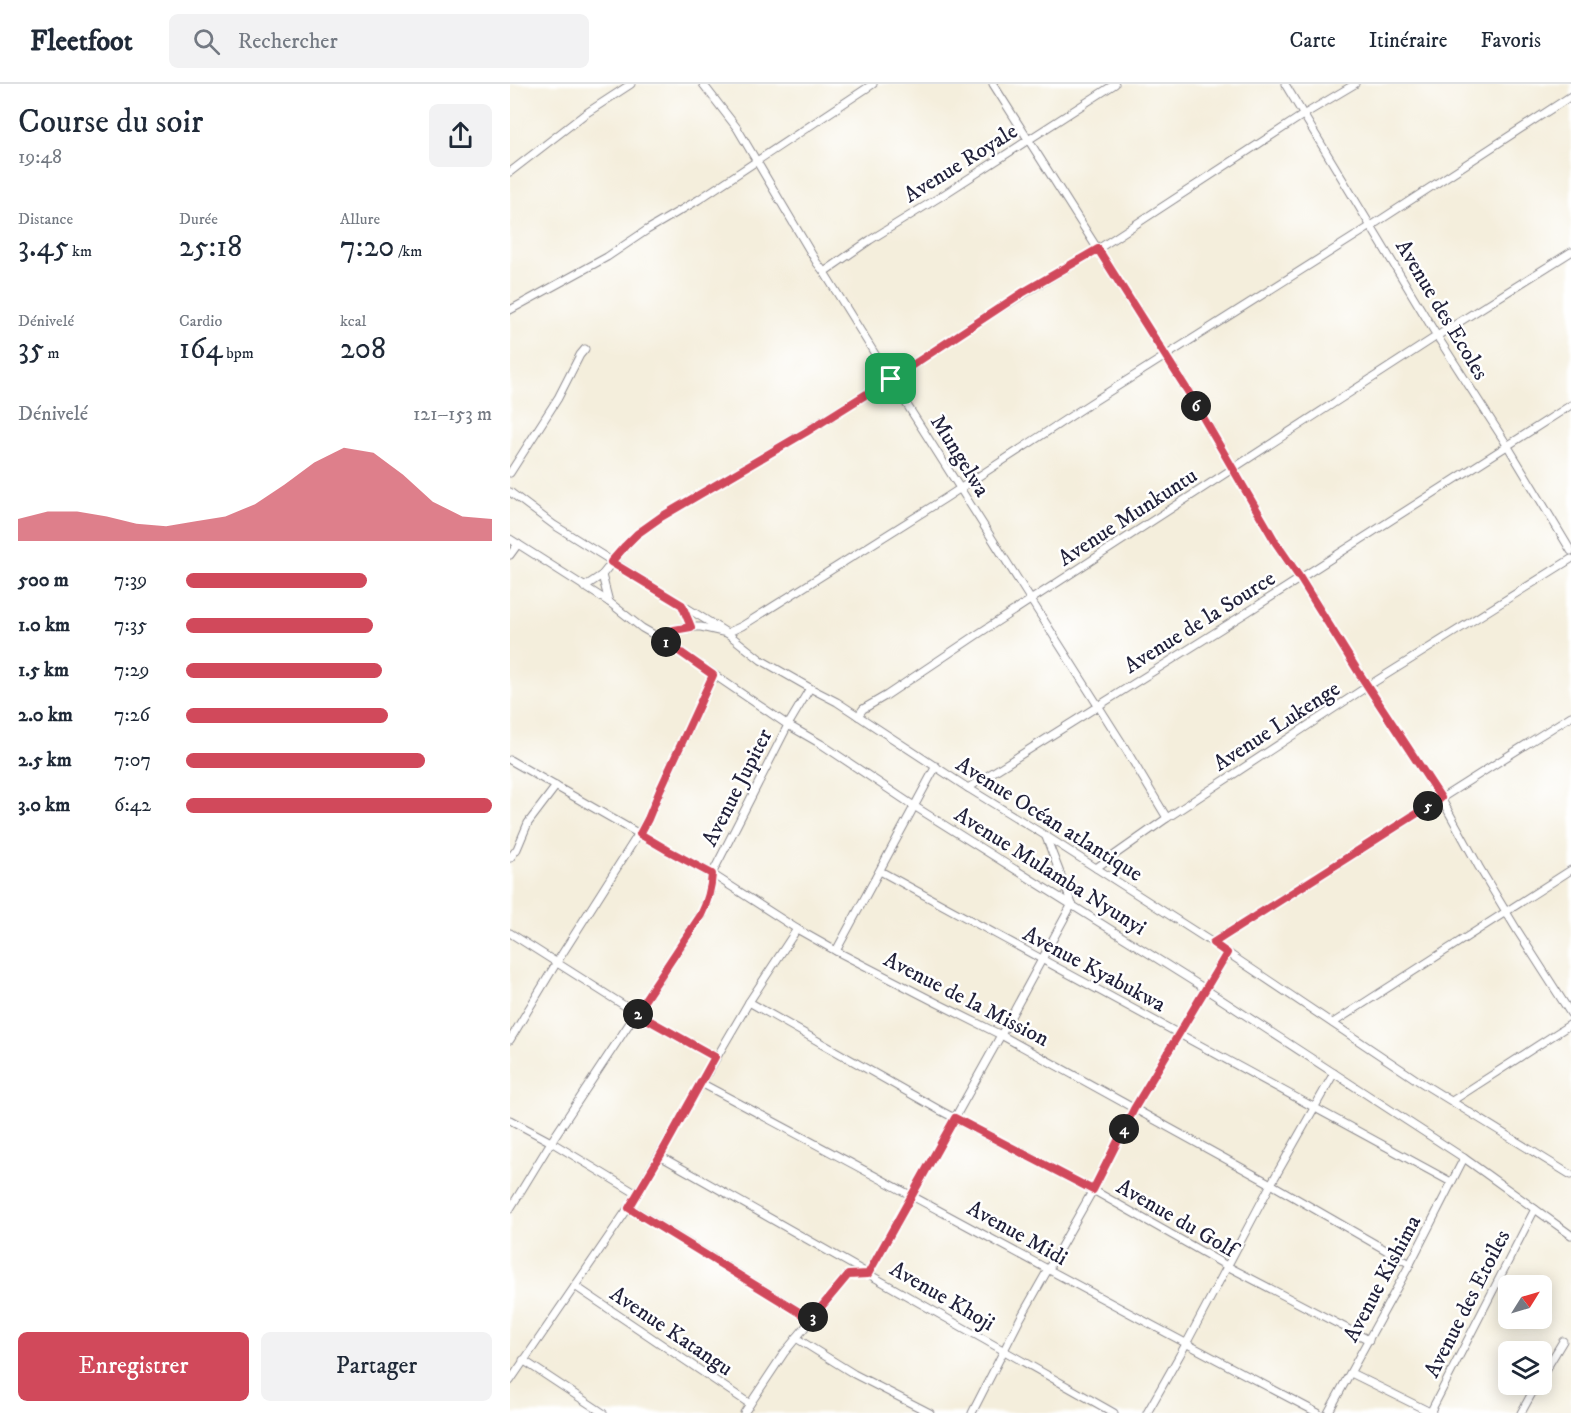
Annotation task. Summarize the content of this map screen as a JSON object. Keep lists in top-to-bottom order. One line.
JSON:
{"streets":{"street":["Avenue Royale","Avenue des Ecoles","Mungelwa","Avenue Munkuntu","Avenue de la Source","Avenue Lukenge","Avenue Jupiter","Avenue Océan atlantique","Avenue Mulamba Nyunyi","Avenue Kyabukwa","Avenue de la Mission","Avenue du Golf","Avenue Midi","Avenue Kishima","Avenue Khoji","Avenue des Etoiles","Avenue Katangu"]},"crossings":[["Avenue Royale","Mungelwa"],["Avenue des Ecoles","Avenue Munkuntu"],["Avenue des Ecoles","Avenue de la Source"],["Mungelwa","Avenue Munkuntu"],["Mungelwa","Avenue de la Source"],["Mungelwa","Avenue Lukenge"],["Avenue Munkuntu","Avenue Océan atlantique"],["Avenue de la Source","Avenue Océan atlantique"],["Avenue Lukenge","Avenue Océan atlantique"],["Avenue Jupiter","Avenue Océan atlantique"],["Avenue Jupiter","Avenue Mulamba Nyunyi"],["Avenue Jupiter","Avenue de la Mission"],["Avenue Mulamba Nyunyi","Avenue Kishima"],["Avenue Mulamba Nyunyi","Avenue des Etoiles"],["Avenue Kyabukwa","Avenue Kishima"],["Avenue de la Mission","Avenue Kishima"],["Avenue du Golf","Avenue Kishima"]],"north":"top right","page":{"header":"Fleetfoot","search":"Rechercher","nav":["Carte","Itinéraire","Favoris"],"heading":["Course du soir","19:48"],"stats":[["Distance","3.45 km"],["Durée","25:18"],["Allure","7:20 /km"],["Dénivelé","35 m"],["Cardio","164 bpm"],["kcal","208"]],"chart":["Dénivelé","121–153 m"],"pins":["6","1","5","2","4","3"],"list":[{"name":"500 m","note":"7:39"},{"name":"1.0 km","note":"7:35"},{"name":"1.5 km","note":"7:29"},{"name":"2.0 km","note":"7:26"},{"name":"2.5 km","note":"7:07"},{"name":"3.0 km","note":"6:42"}],"buttons":["Enregistrer","Partager"]}}
